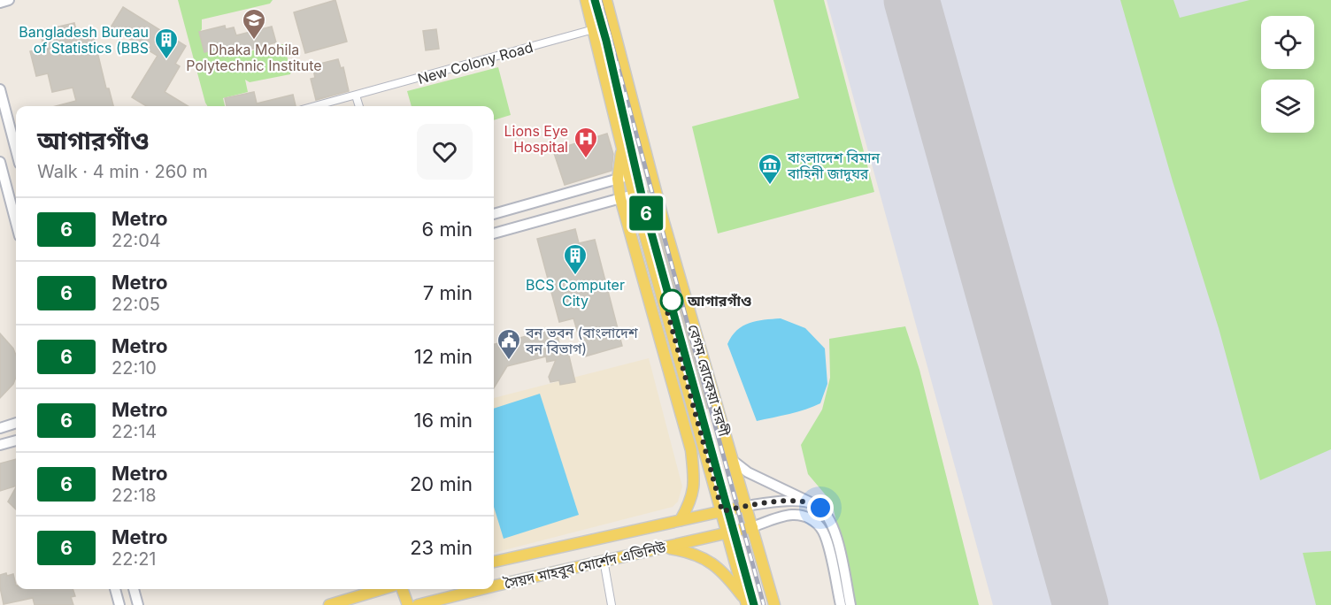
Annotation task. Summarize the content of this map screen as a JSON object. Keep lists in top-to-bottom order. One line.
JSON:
{"streets":{"main road":["বেগম রোকেয়া সরণী","সৈয়দ মাহবুব মোর্শেদ এভিনিউ"],"street":["New Colony Road"]},"crossings":[["New Colony Road","বেগম রোকেয়া সরণী"],["বেগম রোকেয়া সরণী","সৈয়দ মাহবুব মোর্শেদ এভিনিউ"]],"places":{"school or university":["Dhaka Mohila Polytechnic Institute"],"building":["Bangladesh Bureau of Statistics (BBS","BCS Computer City"],"hospital":["Lions Eye Hospital"],"museum":["বাংলাদেশ বিমান বাহিনী জাদুঘর"],"other":["আগারগাঁও"],"public building":["বন ভবন (বাংলাদেশ বন বিভাগ)"]},"lines":["metro line 6"],"page":{"on_map":"6","heading":["আগারগাঁও","Walk · 4 min · 260 m"],"list":[{"mark":"6","name":"Metro","note":"22:04","value":"6 min"},{"mark":"6","name":"Metro","note":"22:05","value":"7 min"},{"mark":"6","name":"Metro","note":"22:10","value":"12 min"},{"mark":"6","name":"Metro","note":"22:14","value":"16 min"},{"mark":"6","name":"Metro","note":"22:18","value":"20 min"},{"mark":"6","name":"Metro","note":"22:21","value":"23 min"}]}}
